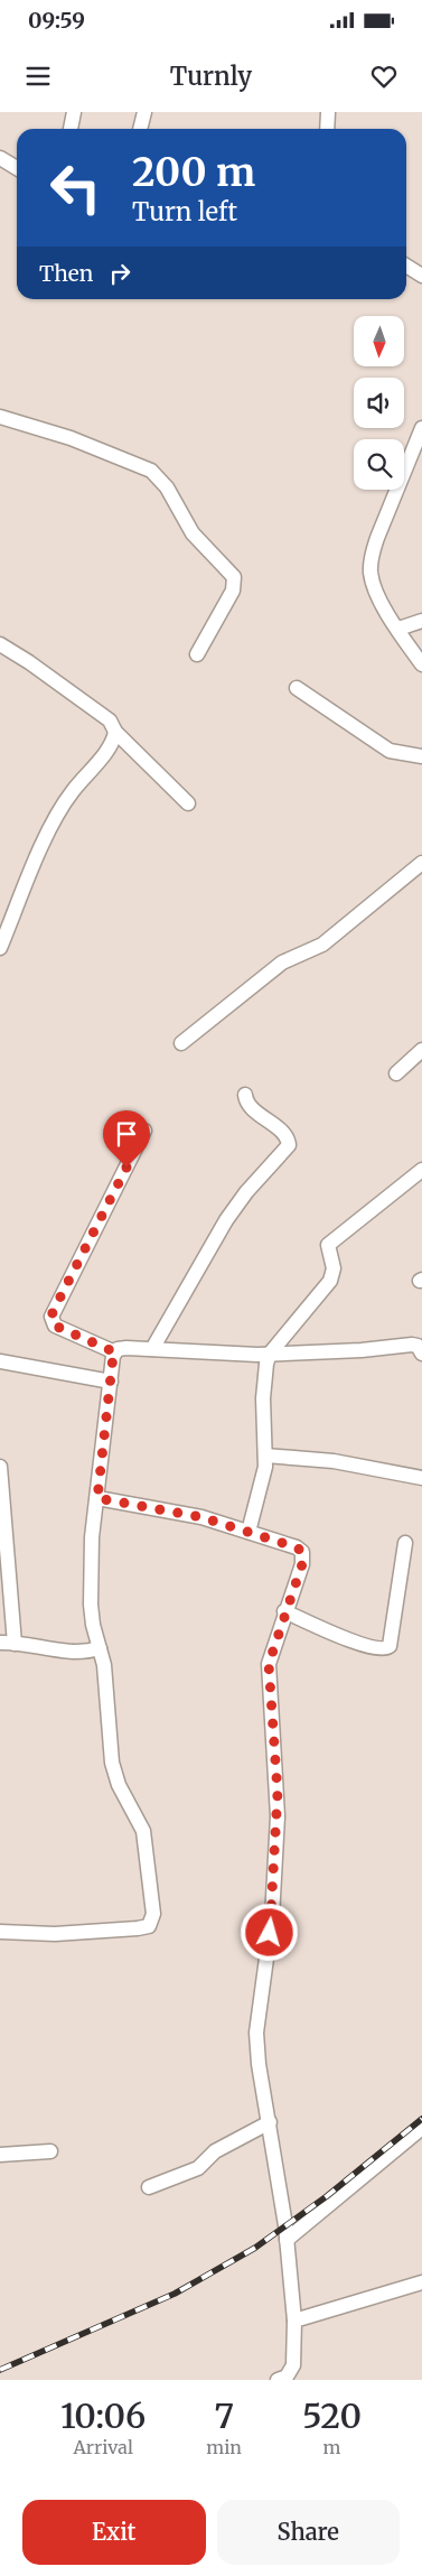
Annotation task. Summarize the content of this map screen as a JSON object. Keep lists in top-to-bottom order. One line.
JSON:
{"north":"bottom","page":{"status":"09:59","header":"Turnly","turn":["200 m","Turn left"],"then":"Then","eta":["10:06","Arrival","7","min","520","m"],"buttons":["Exit","Share"]}}
